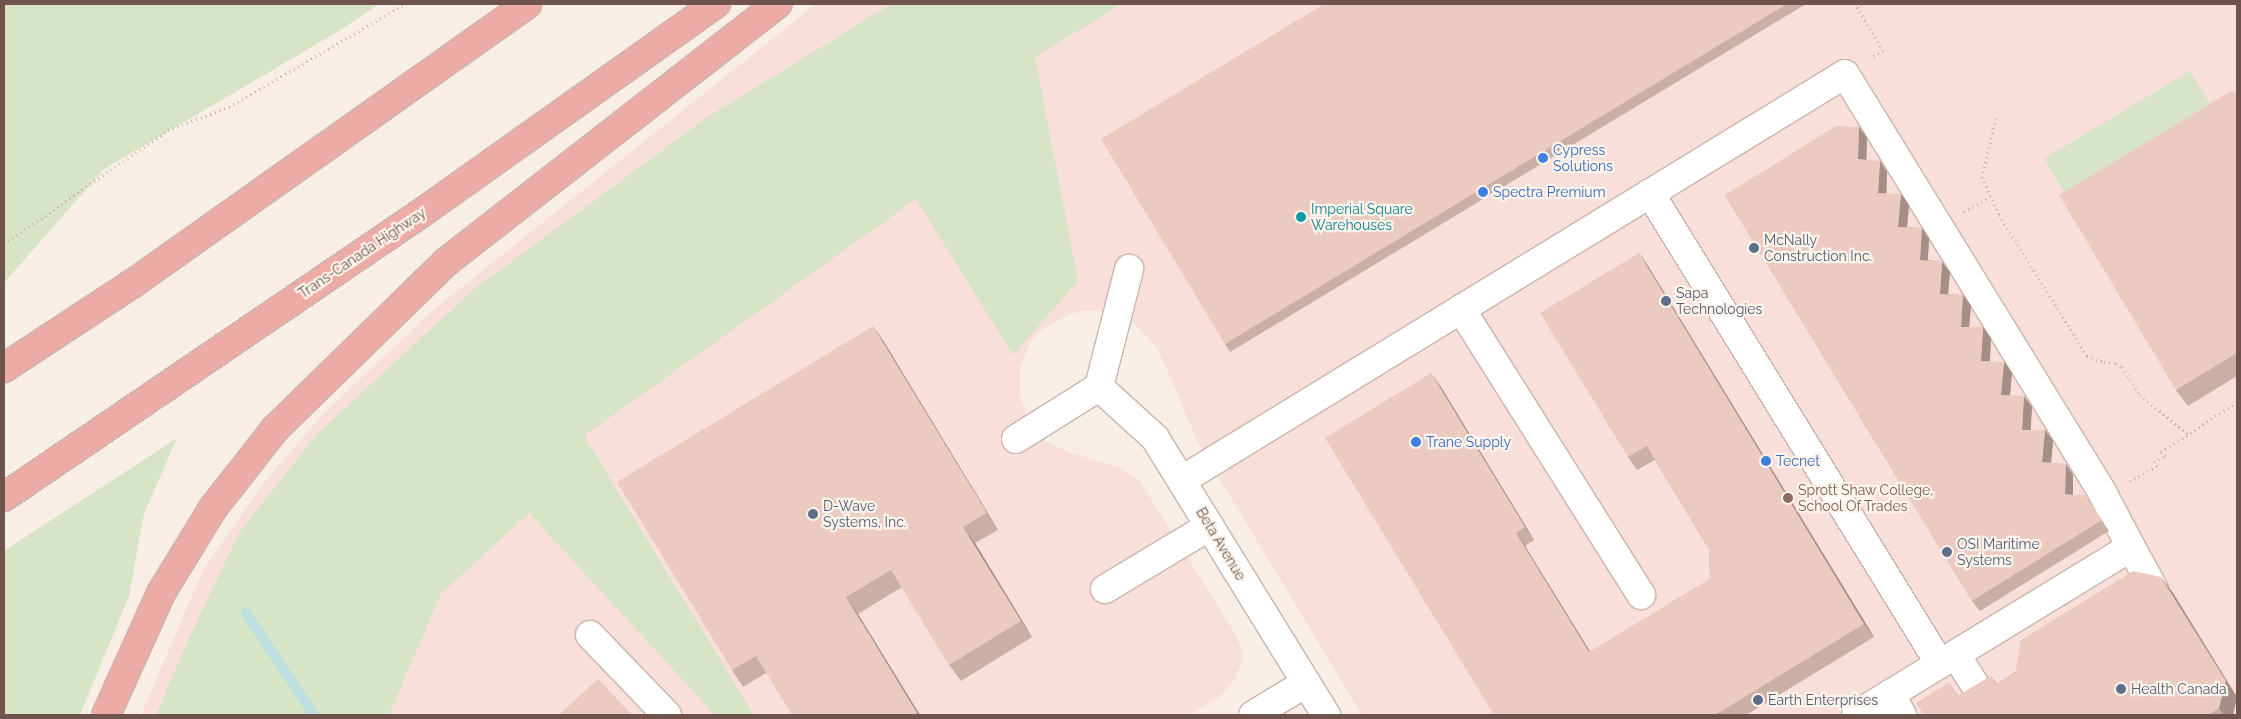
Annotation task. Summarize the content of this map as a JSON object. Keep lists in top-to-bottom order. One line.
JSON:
{"streets":{"highway":["Trans-Canada Highway"],"street":["Beta Avenue"]},"places":["Cypress Solutions","Spectra Premium","Imperial Square Warehouses","McNally Construction Inc.","Sapa Technologies","Trane Supply","Tecnet","Sprott Shaw College, School Of Trades","D-Wave Systems, Inc.","OSI Maritime Systems","Health Canada","Earth Enterprises"]}
